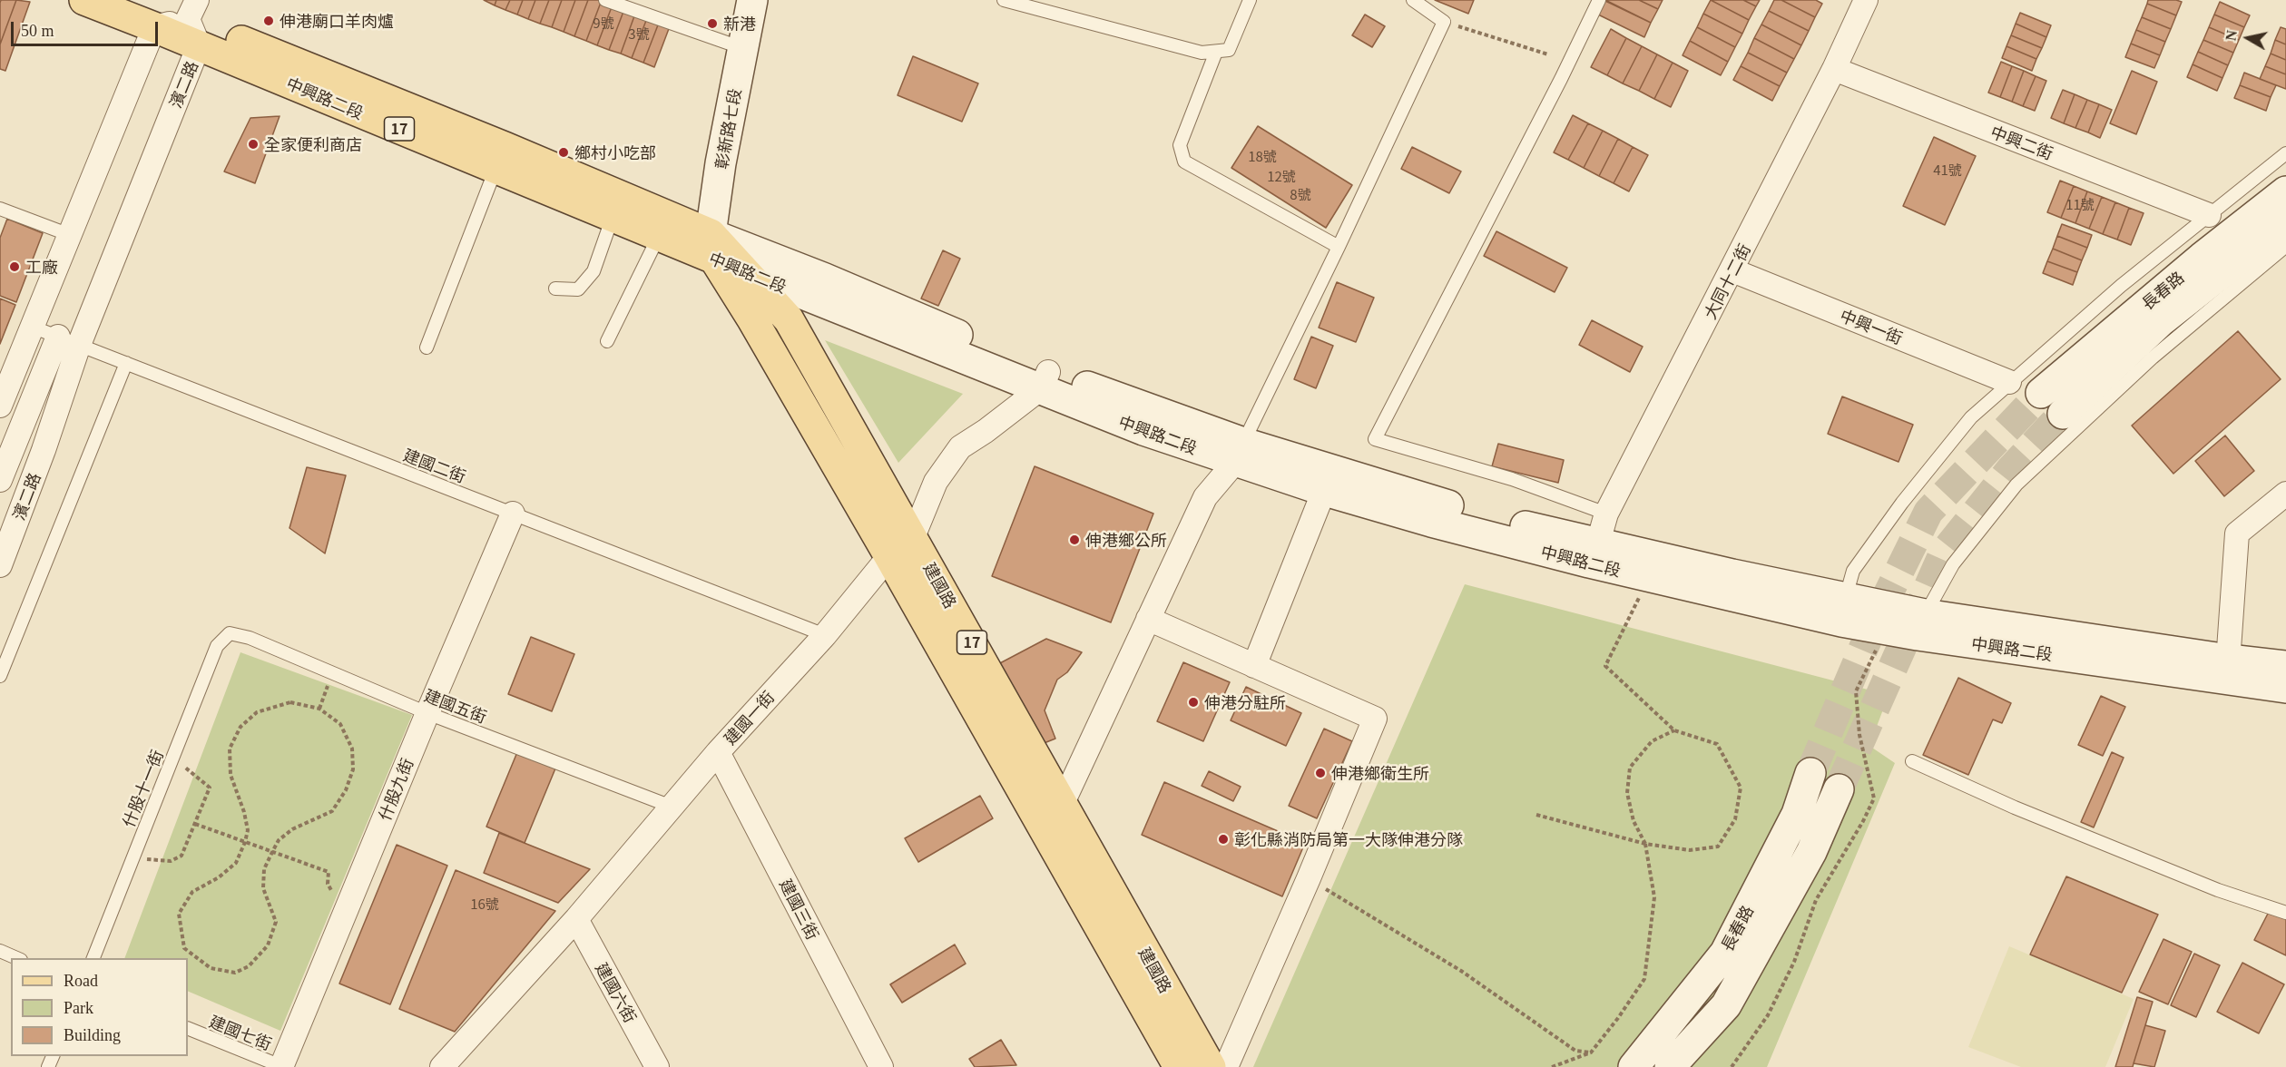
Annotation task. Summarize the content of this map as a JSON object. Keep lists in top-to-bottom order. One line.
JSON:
{"streets":{"main road":["中興路二段","17","彰新路七段","長春路","建國路"],"street":["濱二路","中興二街","大同十二街","中興一街","建國一街","什股九街","建國三街","建國六街"],"lane":["建國二街","建國五街","什股十一街","建國七街"]},"crossings":[["濱二路","中興路二段"],["濱二路","建國二街"],["中興路二段","彰新路七段"],["中興路二段","大同十二街"],["中興路二段","建國路"],["中興路二段","建國一街"],["彰新路七段","建國路"],["中興二街","大同十二街"],["大同十二街","中興一街"],["建國二街","建國一街"],["建國二街","什股九街"],["建國路","建國一街"],["建國五街","建國一街"],["建國五街","什股十一街"],["建國五街","什股九街"],["建國一街","建國三街"],["建國一街","建國六街"],["什股九街","建國七街"]],"places":["伸港廟口羊肉爐","新港","全家便利商店","鄉村小吃部","工廠","伸港鄉公所","伸港分駐所","伸港鄉衛生所","彰化縣消防局第一大隊伸港分隊"],"house_numbers":["9號","3號","18號","41號","12號","8號","11號","16號"],"legend":["Road","Park","Building"],"scale_bar":"50 m","north":"left"}
